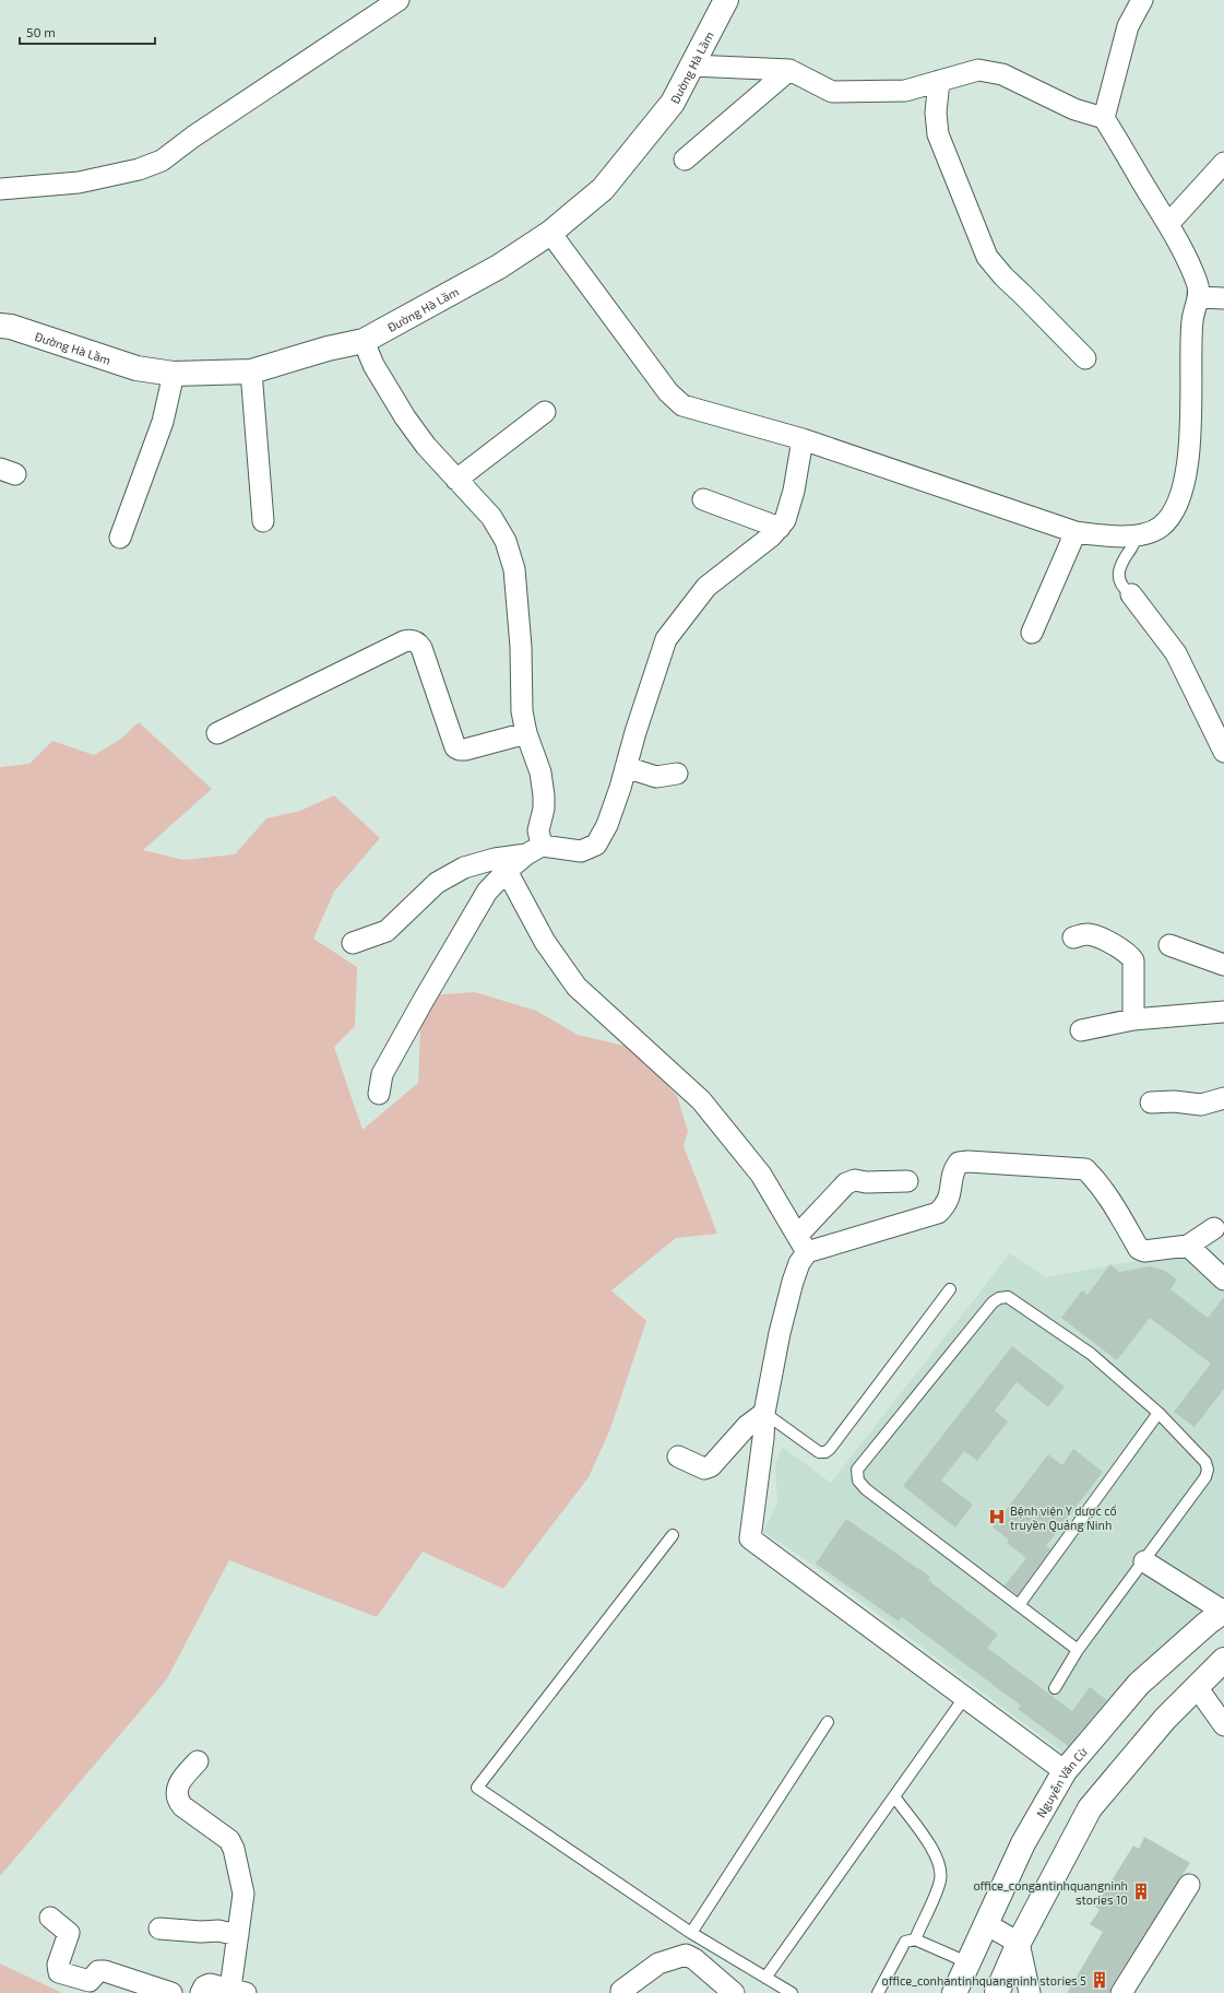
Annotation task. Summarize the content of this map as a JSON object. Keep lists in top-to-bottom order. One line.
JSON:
{"streets":{"main road":["Đường Hà Lầm","Nguyễn Văn Cừ"]},"places":{"hospital":["Bệnh viện Y dược cổ truyền Quảng Ninh"],"building":["office_congantinhquangninh stories 10","office_conhantinhquangninh stories 5"]},"scale_bar":"50 m"}
